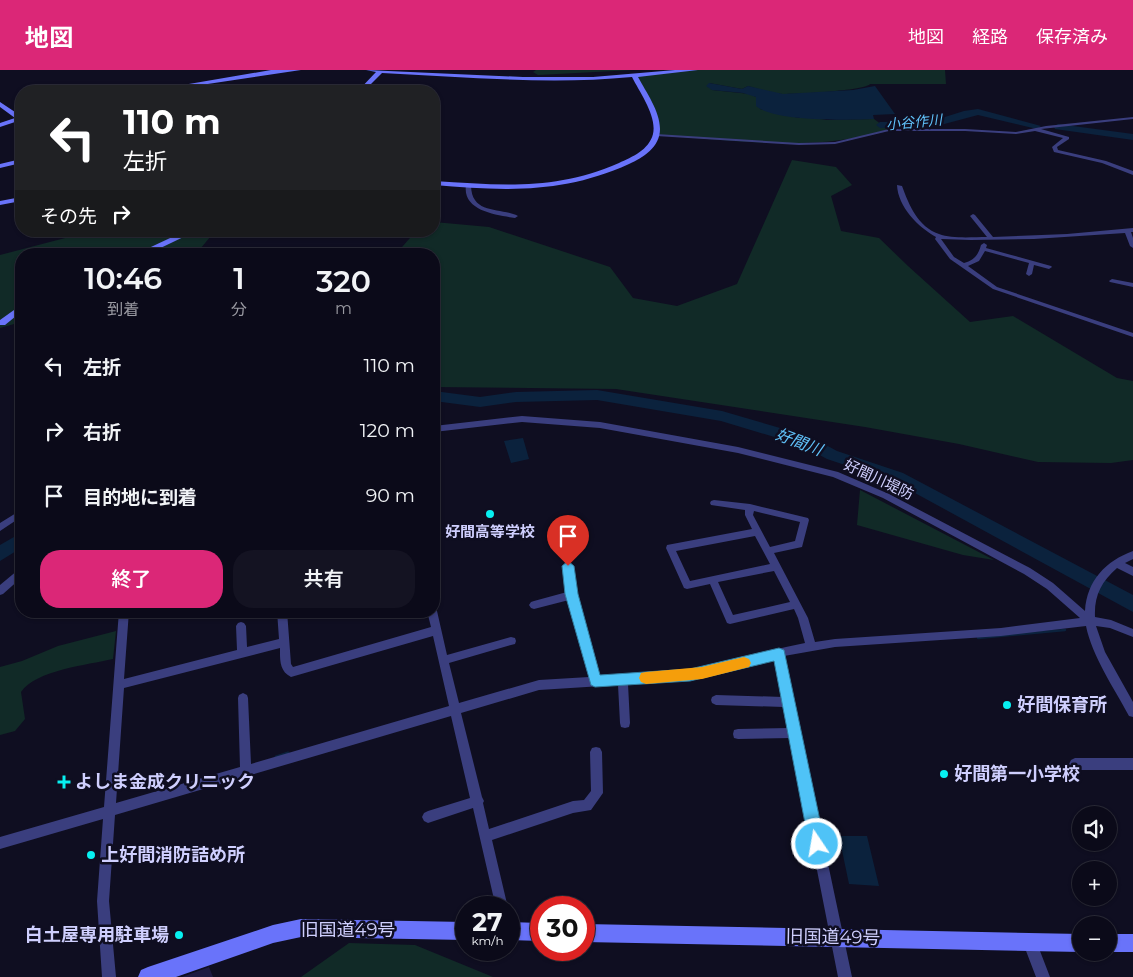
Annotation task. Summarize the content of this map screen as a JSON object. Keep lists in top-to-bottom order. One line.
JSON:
{"streets":{"street":["好間川堤防","旧国道49号"]},"water":["小谷作川","好間川"],"places":{"other":["好間高等学校","好間保育所","好間第一小学校","上好間消防詰め所","白土屋専用駐車場"],"health":["よしま金成クリニック"]},"page":{"header":"地図","nav":["地図","経路","保存済み"],"turn":["110 m","左折"],"then":"その先","eta":["10:46","到着","1","分","320","m"],"list":[{"name":"左折","value":"110 m"},{"name":"右折","value":"120 m"},{"name":"目的地に到着","value":"90 m"}],"buttons":["終了","共有"],"map_buttons":["+","−"],"speed":"27 km/h","limit":"30"}}
